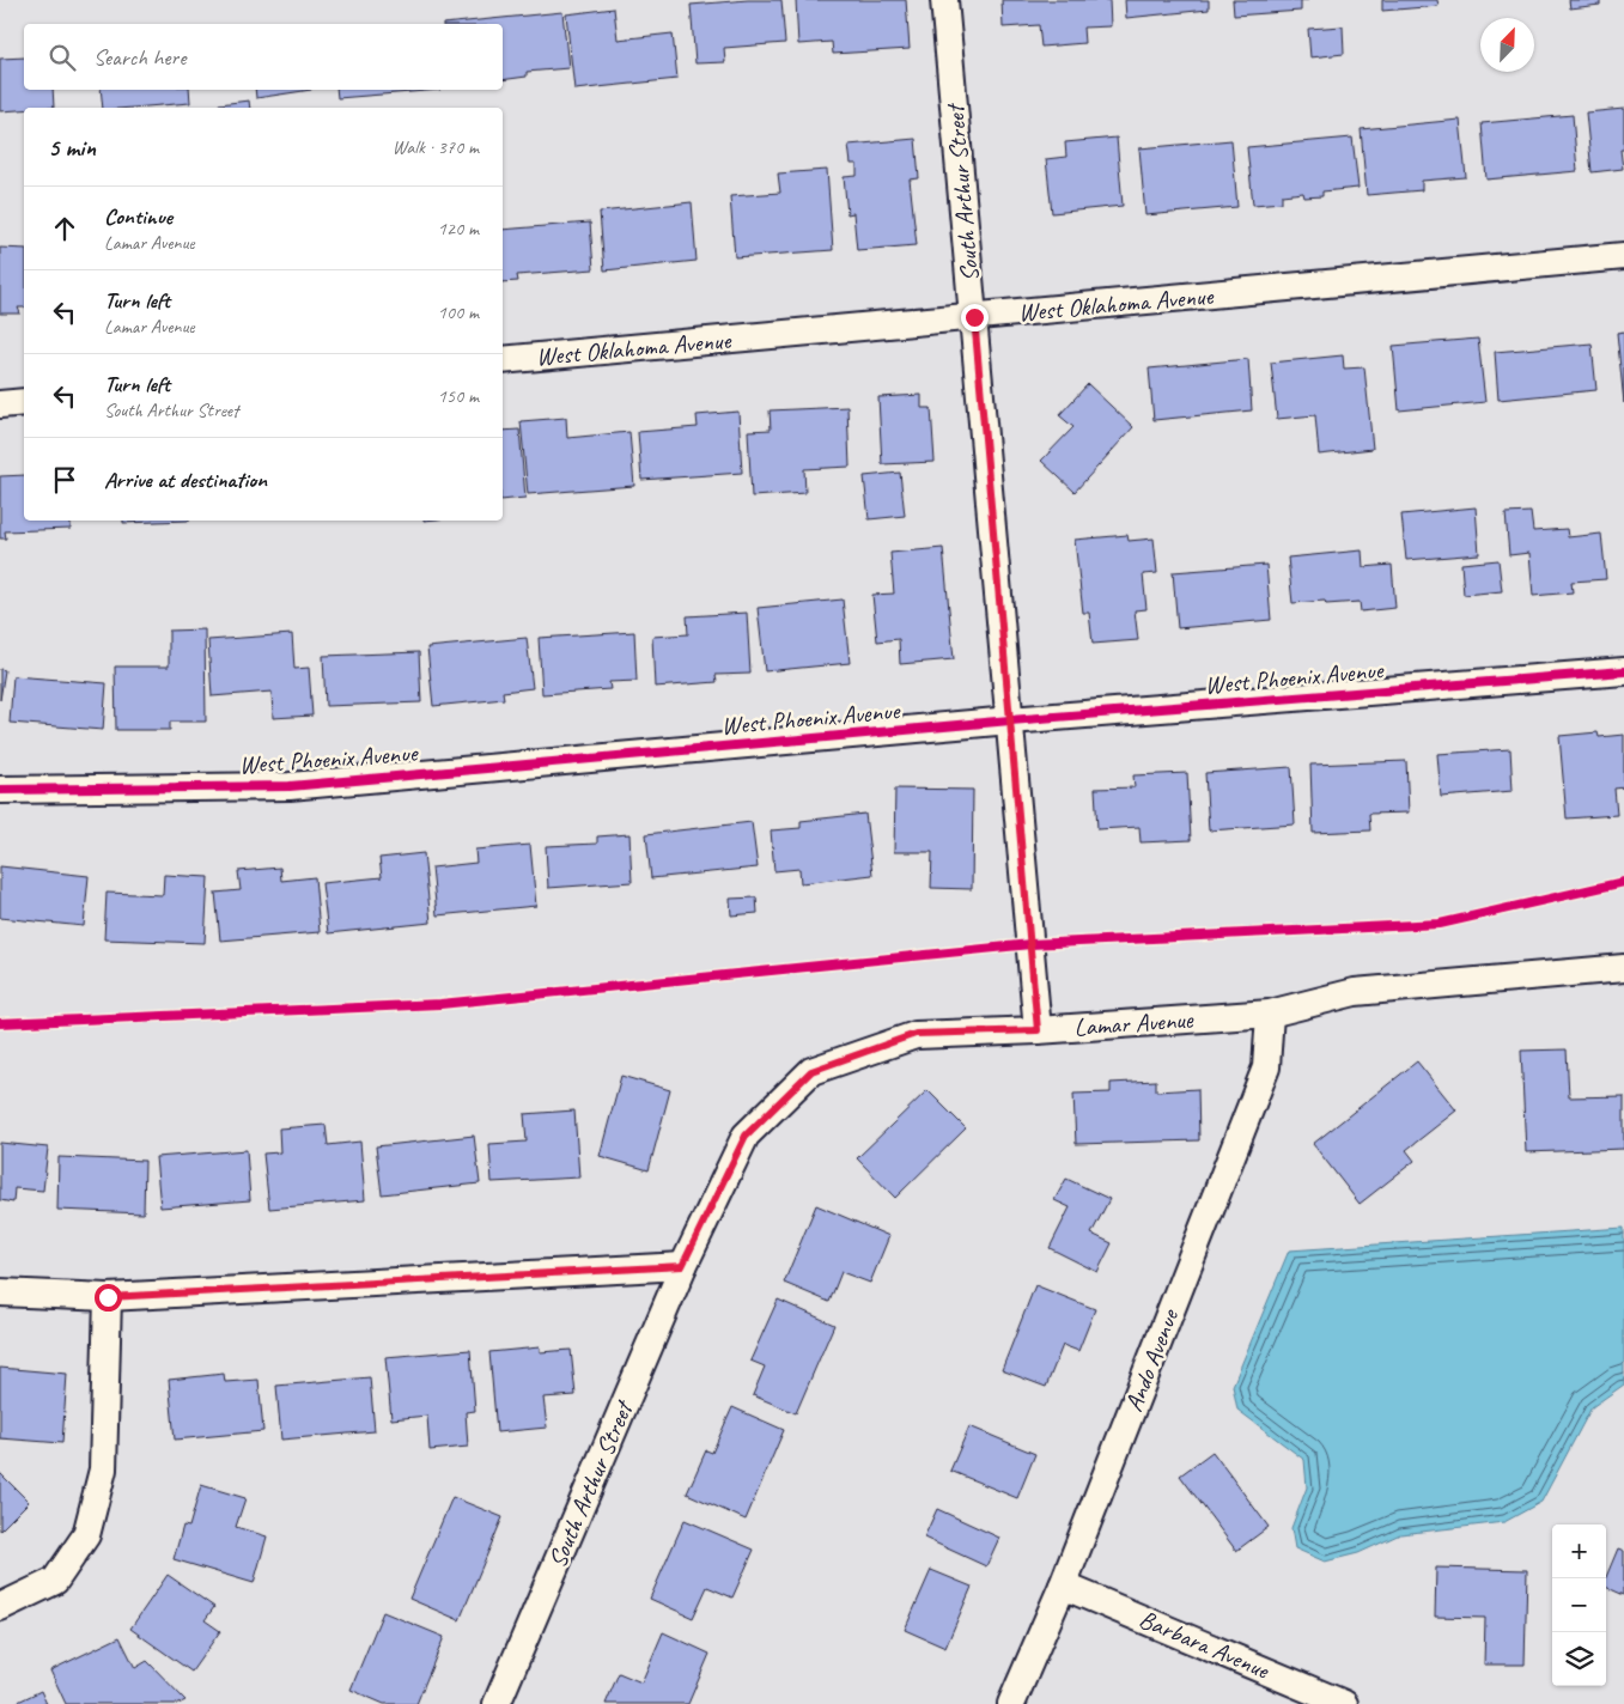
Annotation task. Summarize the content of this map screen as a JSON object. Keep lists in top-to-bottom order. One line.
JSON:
{"streets":{"street":["South Arthur Street","West Oklahoma Avenue","West Phoenix Avenue","Lamar Avenue","Ando Avenue","Barbara Avenue"]},"crossings":[["South Arthur Street","West Oklahoma Avenue"],["South Arthur Street","West Phoenix Avenue"],["South Arthur Street","Lamar Avenue"],["Lamar Avenue","Ando Avenue"],["Ando Avenue","Barbara Avenue"]],"north":"top right","page":{"search":"Search here","heading":["5 min","Walk · 370 m"],"list":[["Continue","Lamar Avenue","120 m"],["Turn left","Lamar Avenue","100 m"],["Turn left","South Arthur Street","150 m"],"Arrive at destination"],"map_buttons":["+","−"]}}
